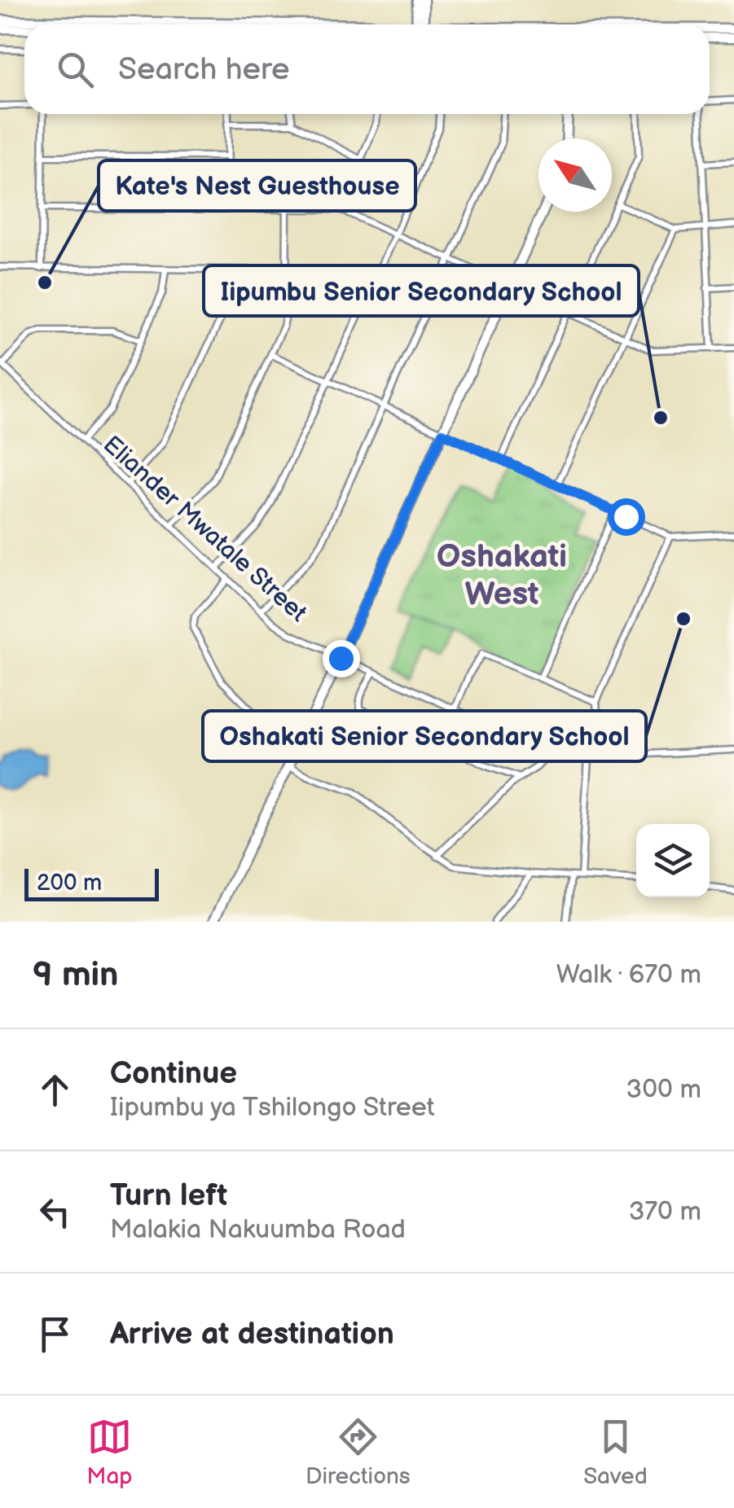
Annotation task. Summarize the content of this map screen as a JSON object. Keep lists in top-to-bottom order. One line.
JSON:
{"streets":{"street":["Eliander Mwatale Street"]},"districts":["Oshakati West"],"places":["Kate's Nest Guesthouse","Iipumbu Senior Secondary School","Oshakati Senior Secondary School"],"scale_bar":"200 m","north":"top left","page":{"search":"Search here","scale":"200 m","heading":["9 min","Walk · 670 m"],"list":[["Continue","Iipumbu ya Tshilongo Street","300 m"],["Turn left","Malakia Nakuumba Road","370 m"],"Arrive at destination"],"nav":["Map","Directions","Saved"]}}
